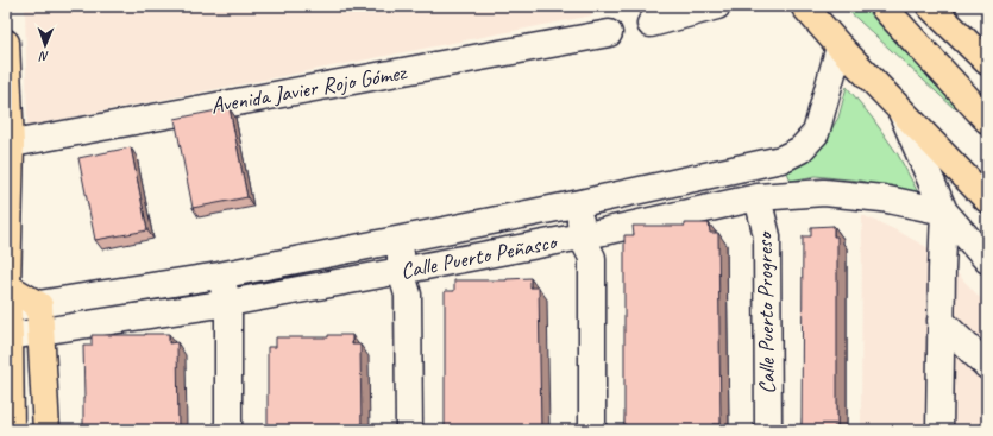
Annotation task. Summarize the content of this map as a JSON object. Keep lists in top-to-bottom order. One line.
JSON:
{"streets":{"street":["Avenida Javier Rojo Gómez","Calle Puerto Peñasco","Calle Puerto Progreso"]},"crossings":[["Calle Puerto Peñasco","Calle Puerto Progreso"]],"north":"bottom"}
